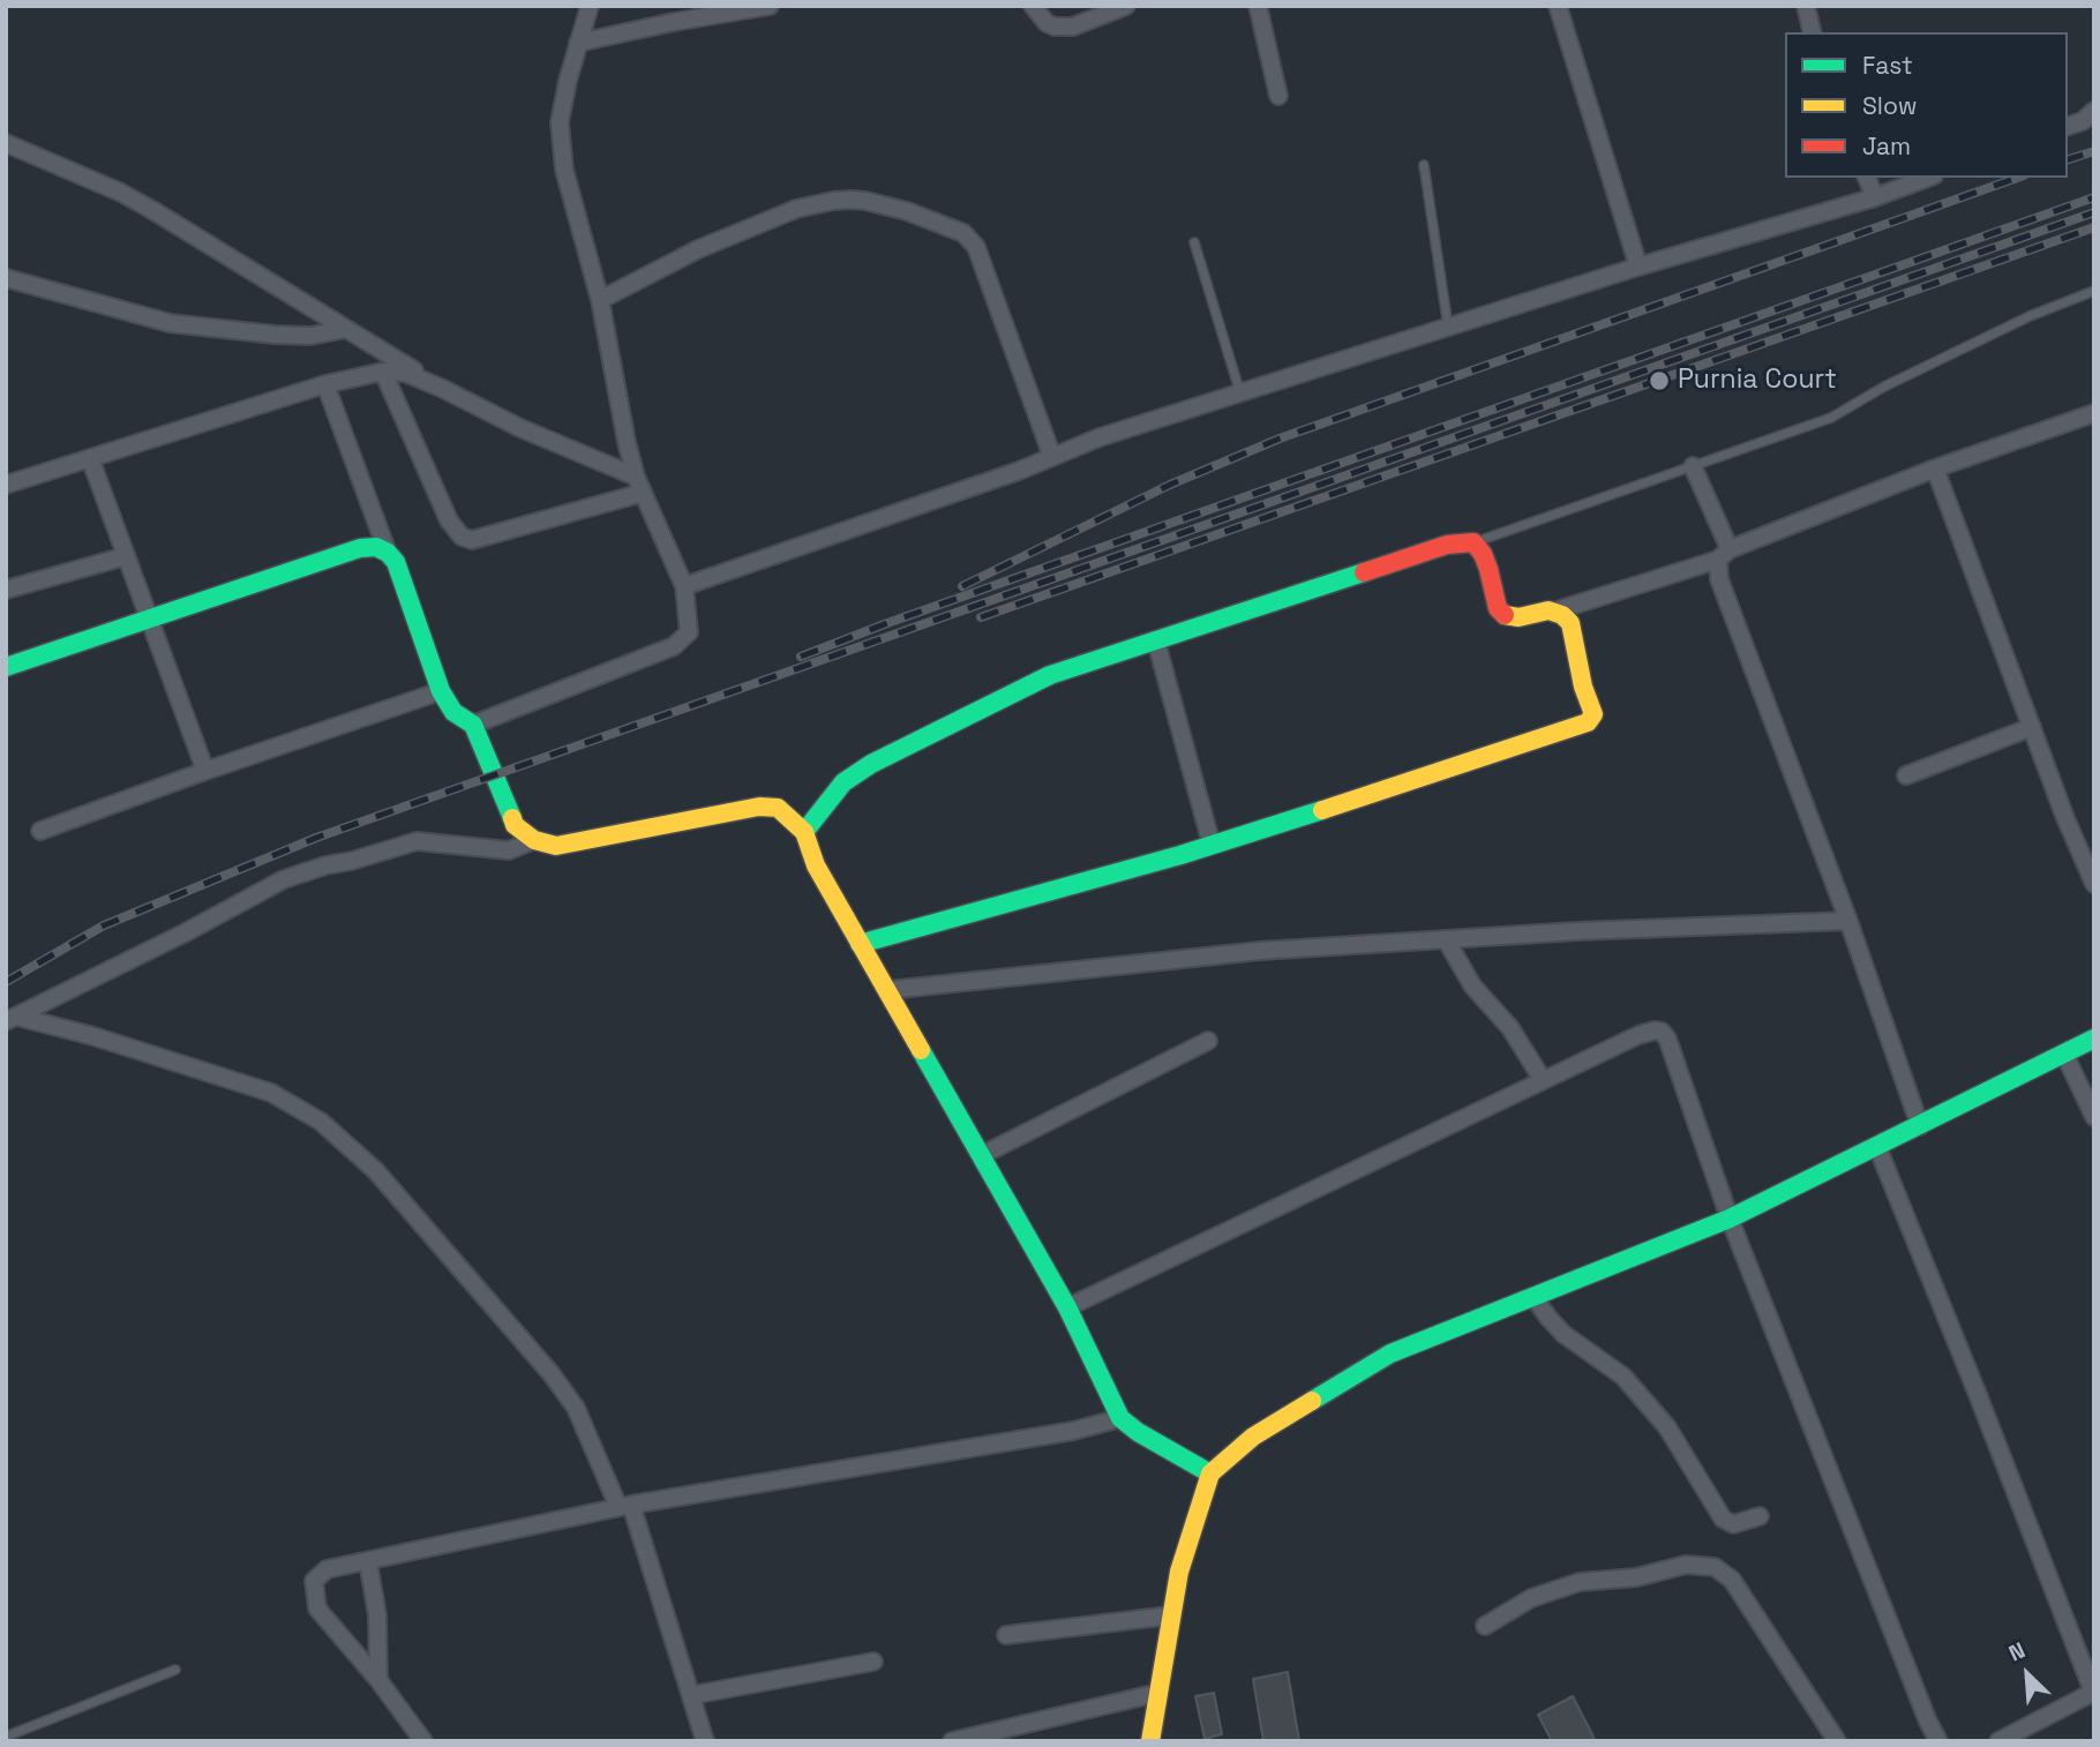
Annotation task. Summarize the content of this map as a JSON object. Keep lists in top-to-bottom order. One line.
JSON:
{"places":["Purnia Court"],"legend":["Fast","Slow","Jam"],"north":"top left"}
